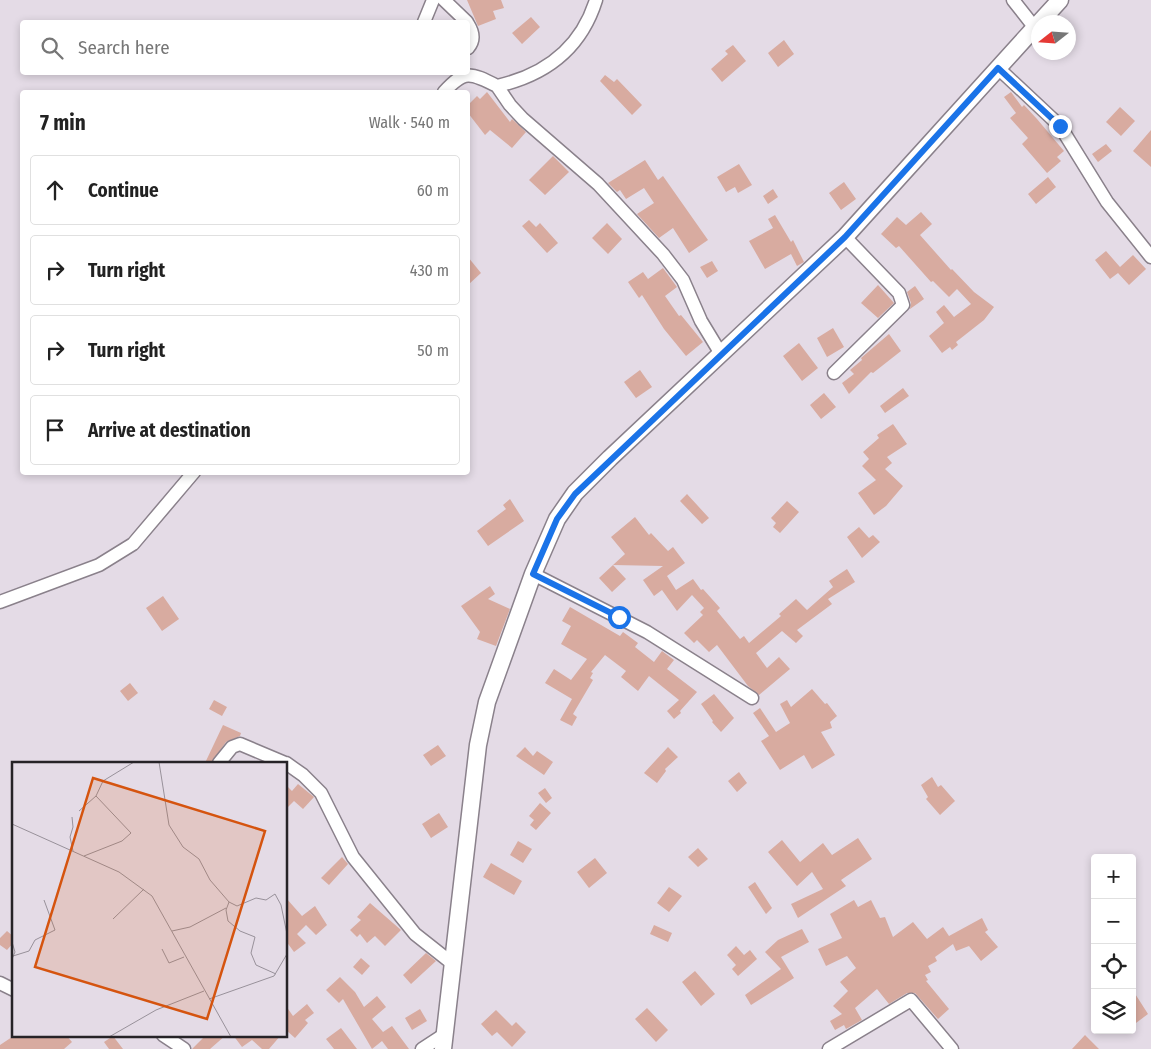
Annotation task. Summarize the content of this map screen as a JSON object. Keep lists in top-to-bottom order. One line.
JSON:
{"north":"left","page":{"search":"Search here","heading":["7 min","Walk · 540 m"],"list":[["Continue","60 m"],["Turn right","430 m"],["Turn right","50 m"],"Arrive at destination"],"map_buttons":["+","−"]}}
